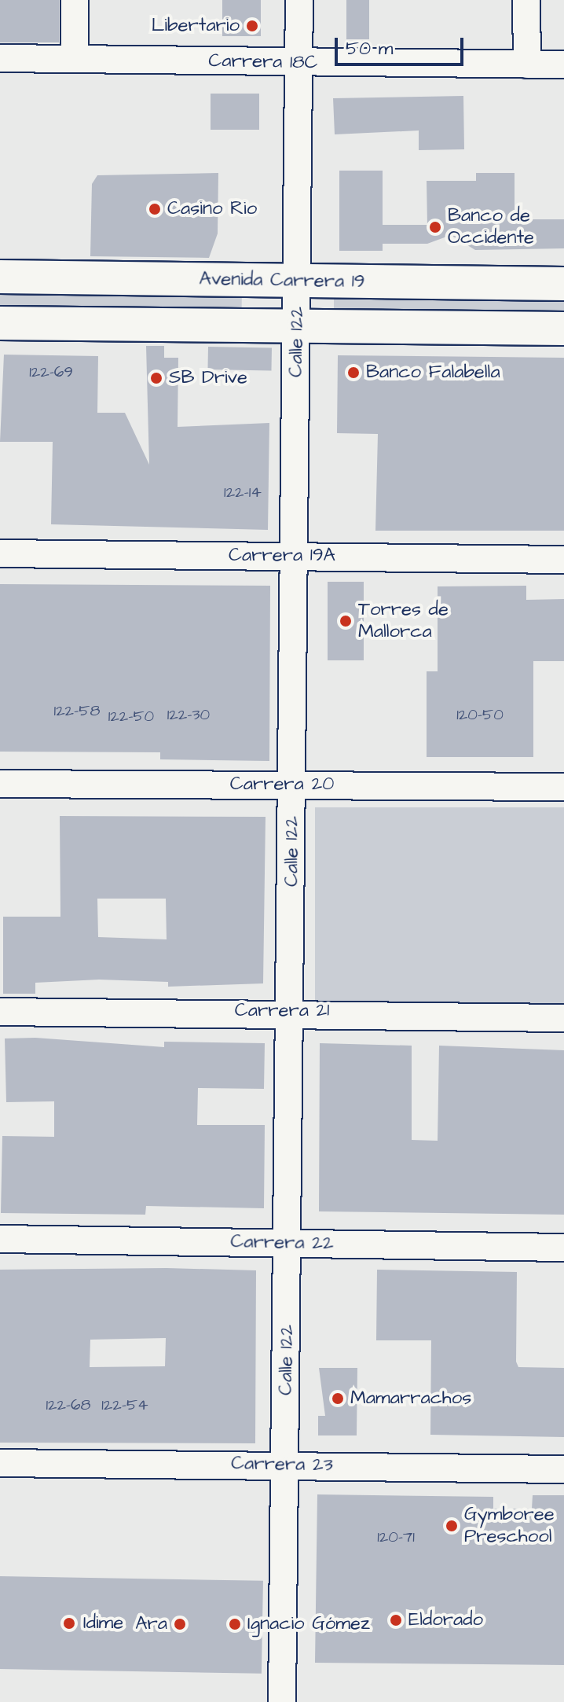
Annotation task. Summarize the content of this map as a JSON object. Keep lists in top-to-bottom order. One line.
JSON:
{"streets":{"main road":["Avenida Carrera 19"],"street":["Carrera 18C","Calle 122","Carrera 19A","Carrera 20","Carrera 21","Carrera 22","Carrera 23"]},"crossings":[["Carrera 18C","Calle 122"],["Avenida Carrera 19","Calle 122"],["Calle 122","Carrera 19A"],["Calle 122","Carrera 20"],["Calle 122","Carrera 21"],["Calle 122","Carrera 22"],["Calle 122","Carrera 23"]],"places":["Libertario","Casino Rio","Banco de Occidente","Banco Falabella","SB Drive","Torres de Mallorca","Mamarrachos","Gymboree Preschool","Eldorado","Idime","Ara","Ignacio Gómez"],"house_numbers":["122-69","122-14","122-58","122-30","120-50","122-50","122-68","122-54","120-71"],"scale_bar":"50 m"}
